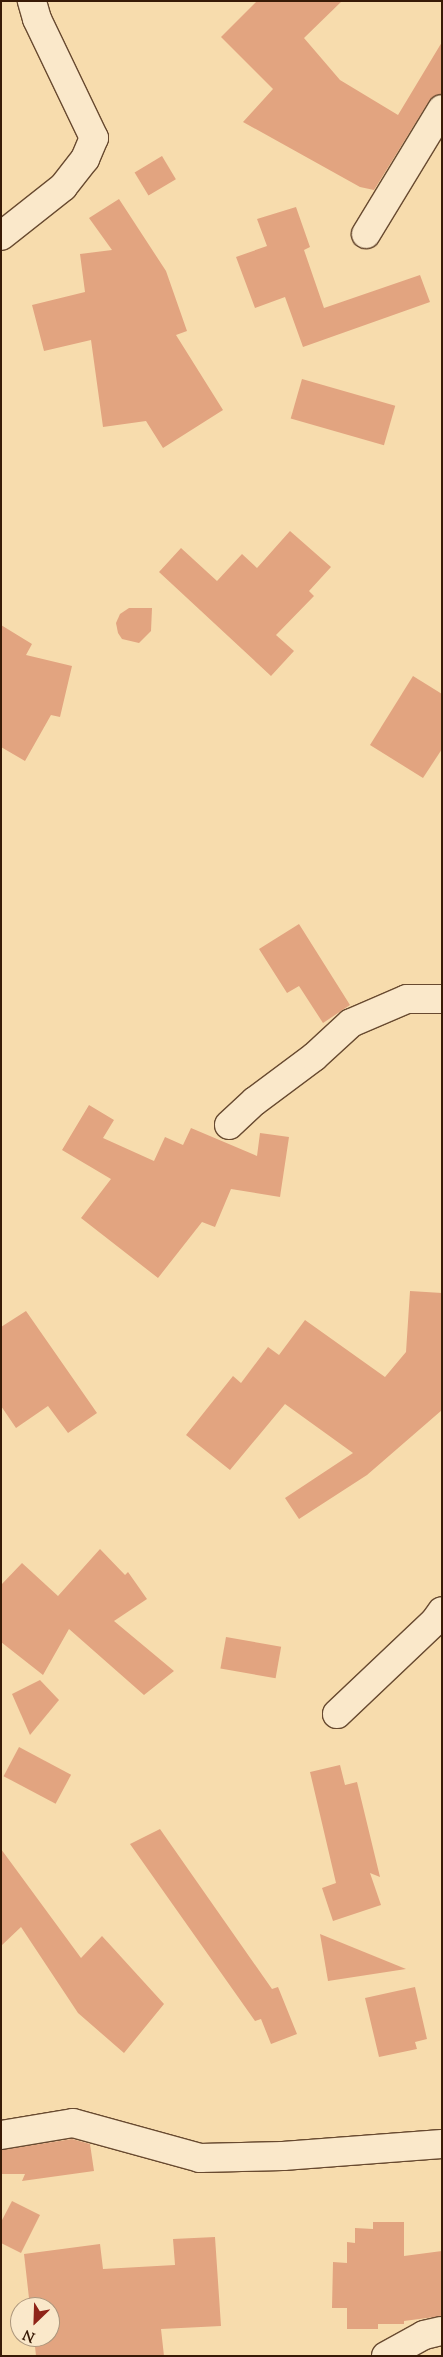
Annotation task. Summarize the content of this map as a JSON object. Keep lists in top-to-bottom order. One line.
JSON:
{"north":"bottom left"}
